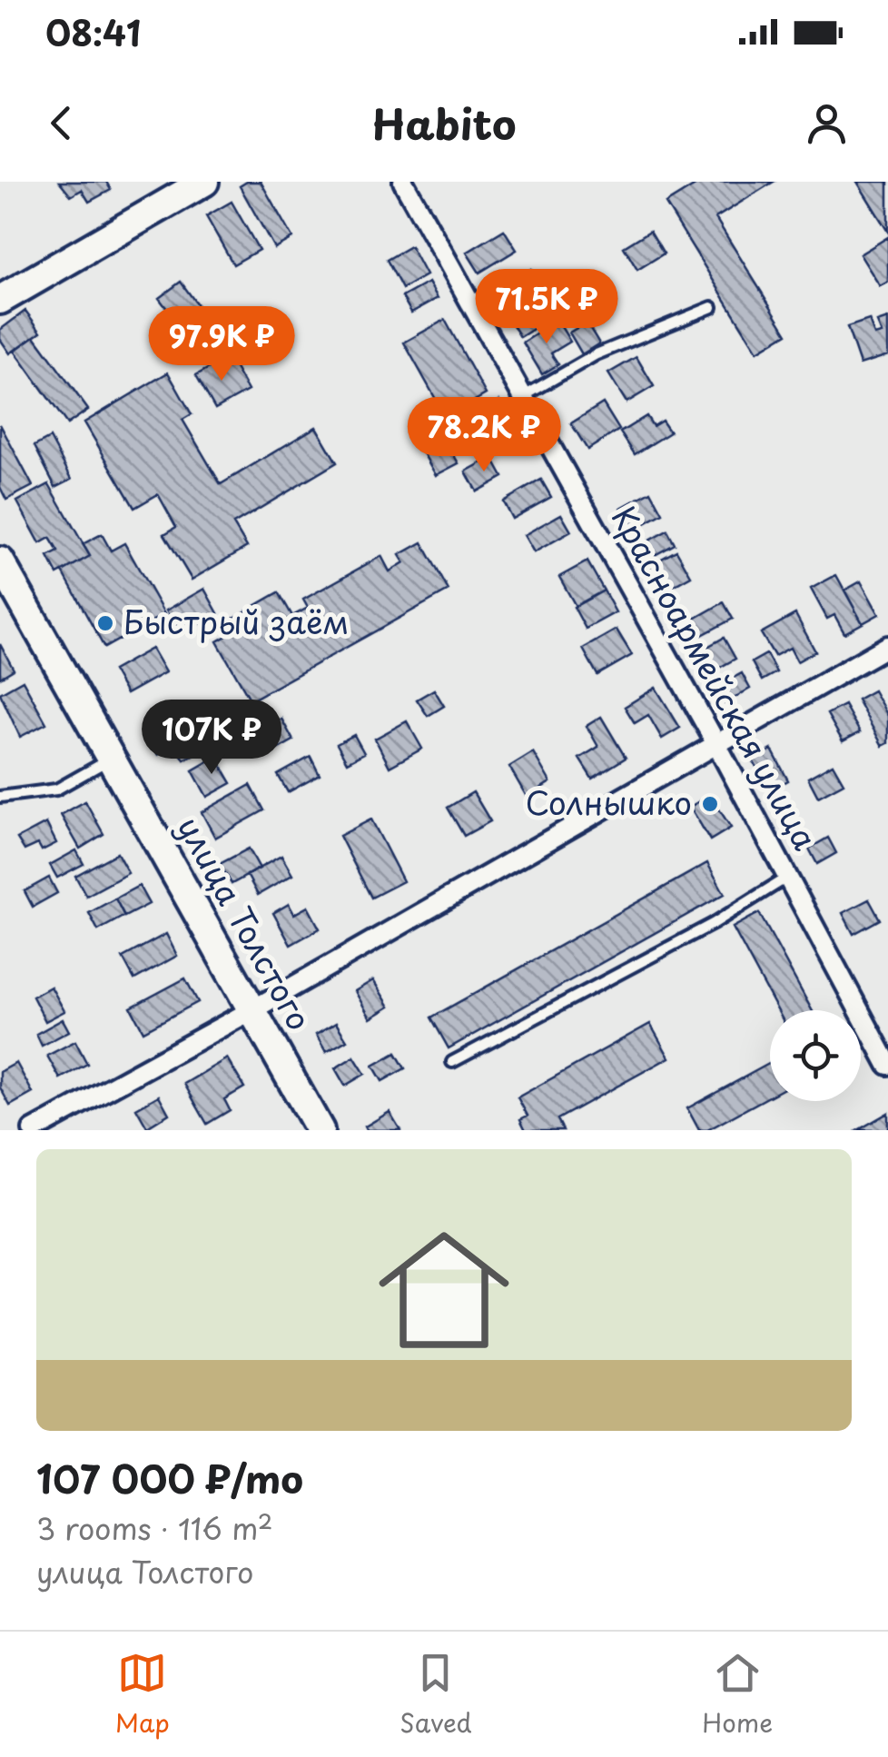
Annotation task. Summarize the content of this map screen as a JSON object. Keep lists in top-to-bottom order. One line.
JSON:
{"streets":{"street":["Красноармейская улица","улица Толстого"]},"places":["Быстрый заём","Солнышко"],"page":{"status":"08:41","header":"Habito","price":["71.5K ₽","97.9K ₽","78.2K ₽","107K ₽"],"list":[{"name":"107 000 ₽/mo","note":"3 rooms · 116 m² · улица Толстого"}],"tabs":["Map","Saved","Home"]}}
